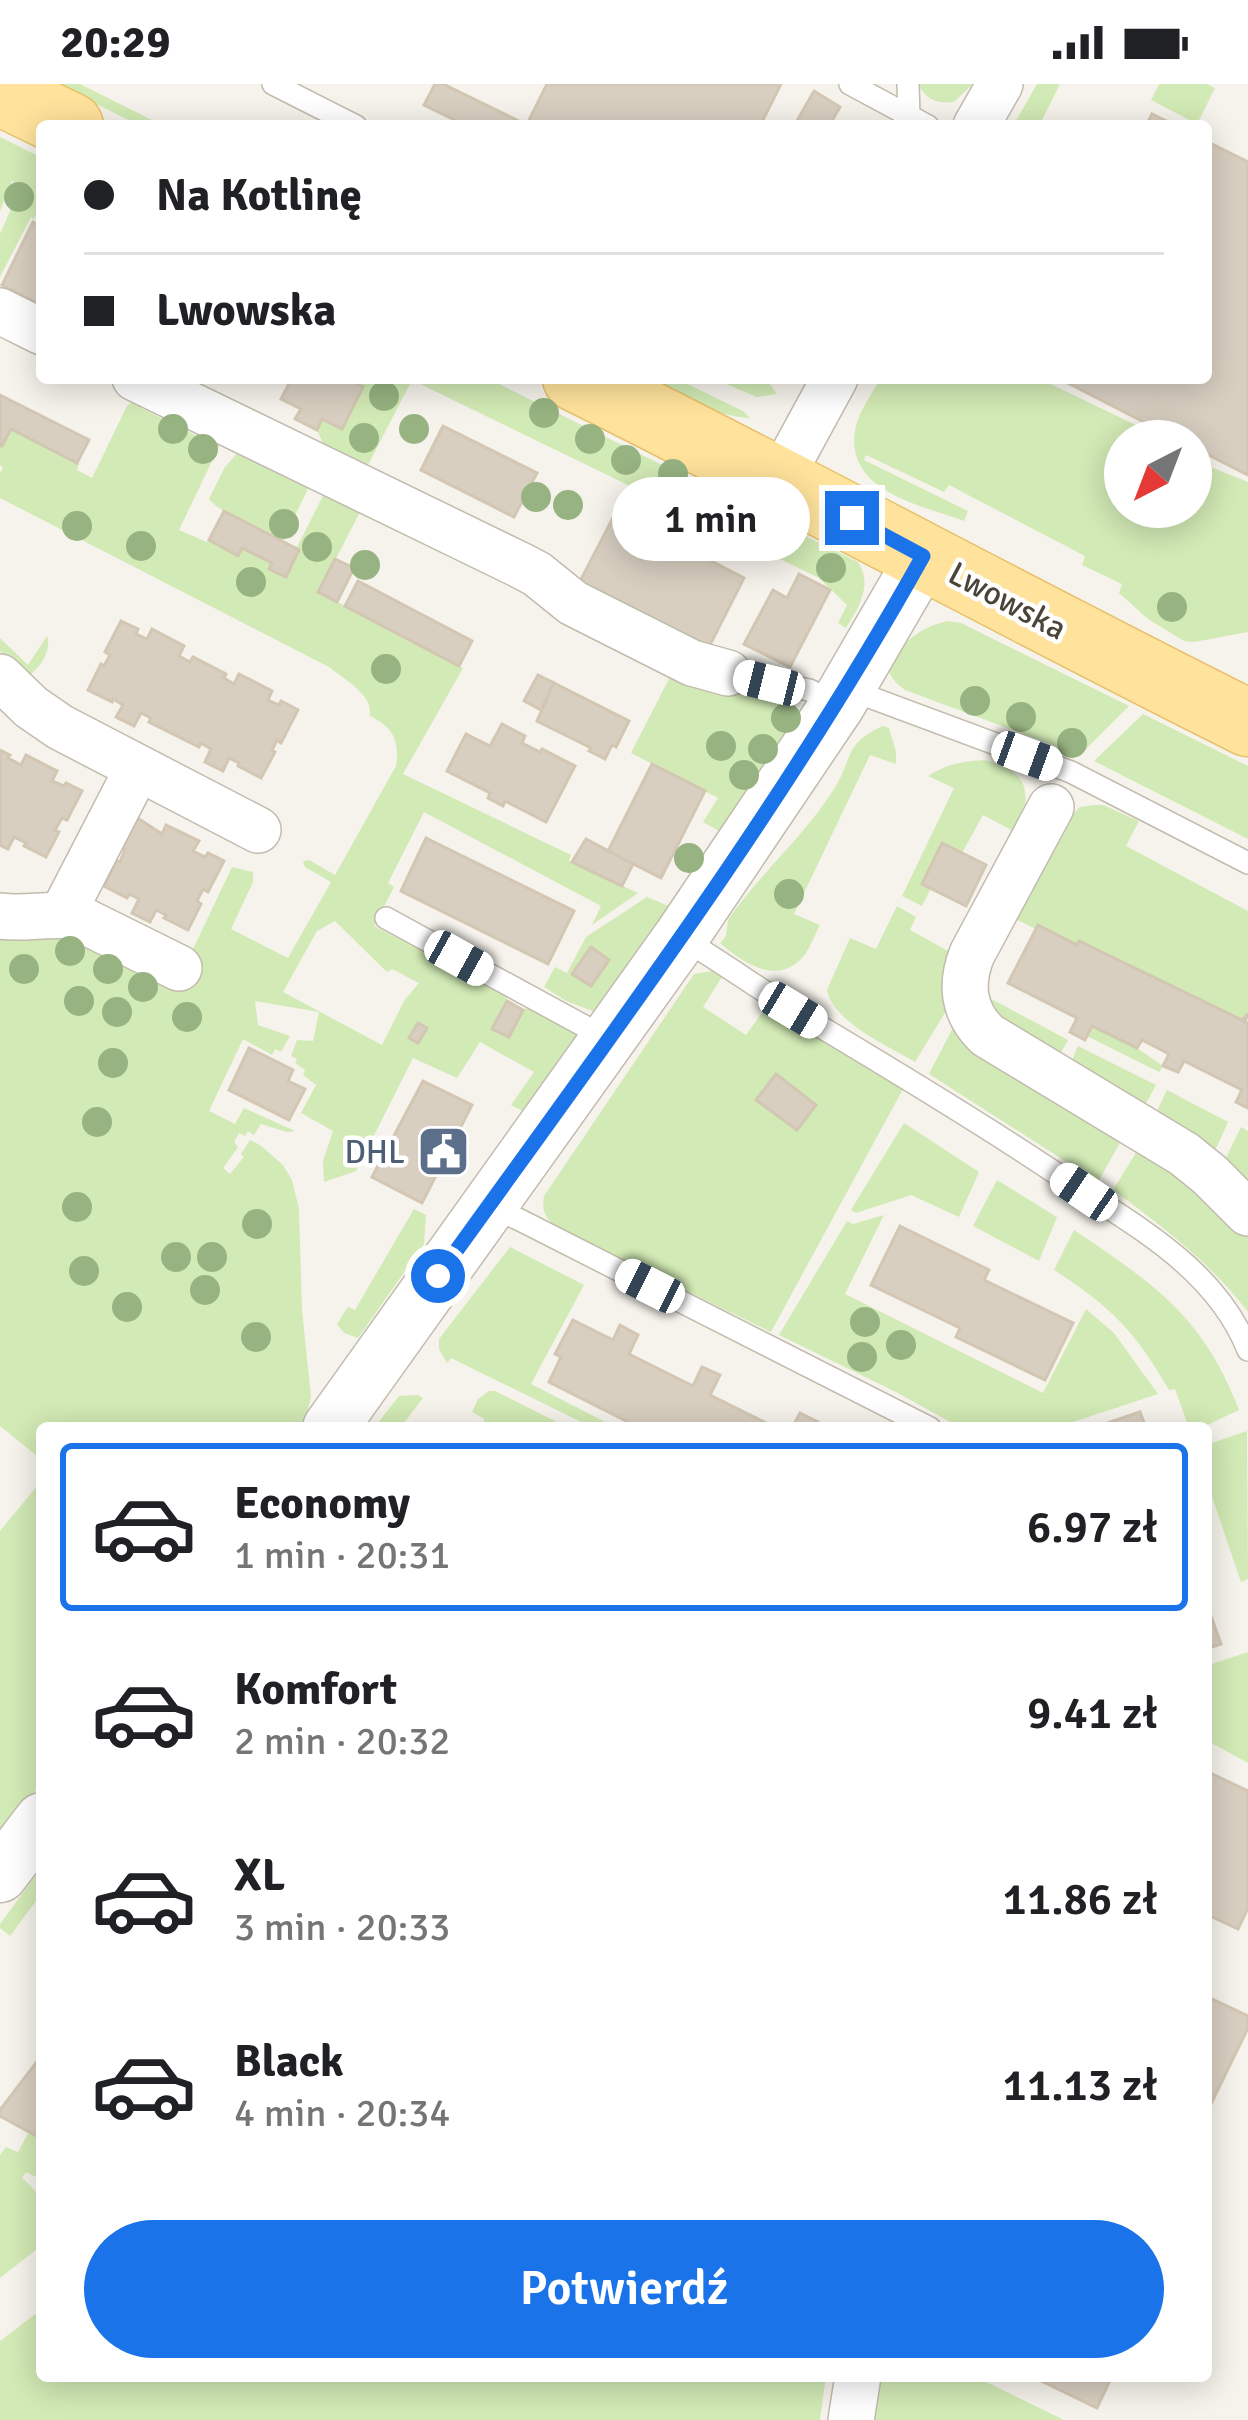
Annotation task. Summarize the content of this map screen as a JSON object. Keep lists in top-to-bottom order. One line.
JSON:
{"streets":{"main road":["Lwowska"]},"places":{"public building":["DHL"]},"north":"bottom left","page":{"status":"20:29","banner":["Na Kotlinę","Lwowska"],"bubble":"1 min","list":[{"name":"Economy","note":"1 min · 20:31","value":"6.97 zł"},{"name":"Komfort","note":"2 min · 20:32","value":"9.41 zł"},{"name":"XL","note":"3 min · 20:33","value":"11.86 zł"},{"name":"Black","note":"4 min · 20:34","value":"11.13 zł"}],"buttons":"Potwierdź"}}
